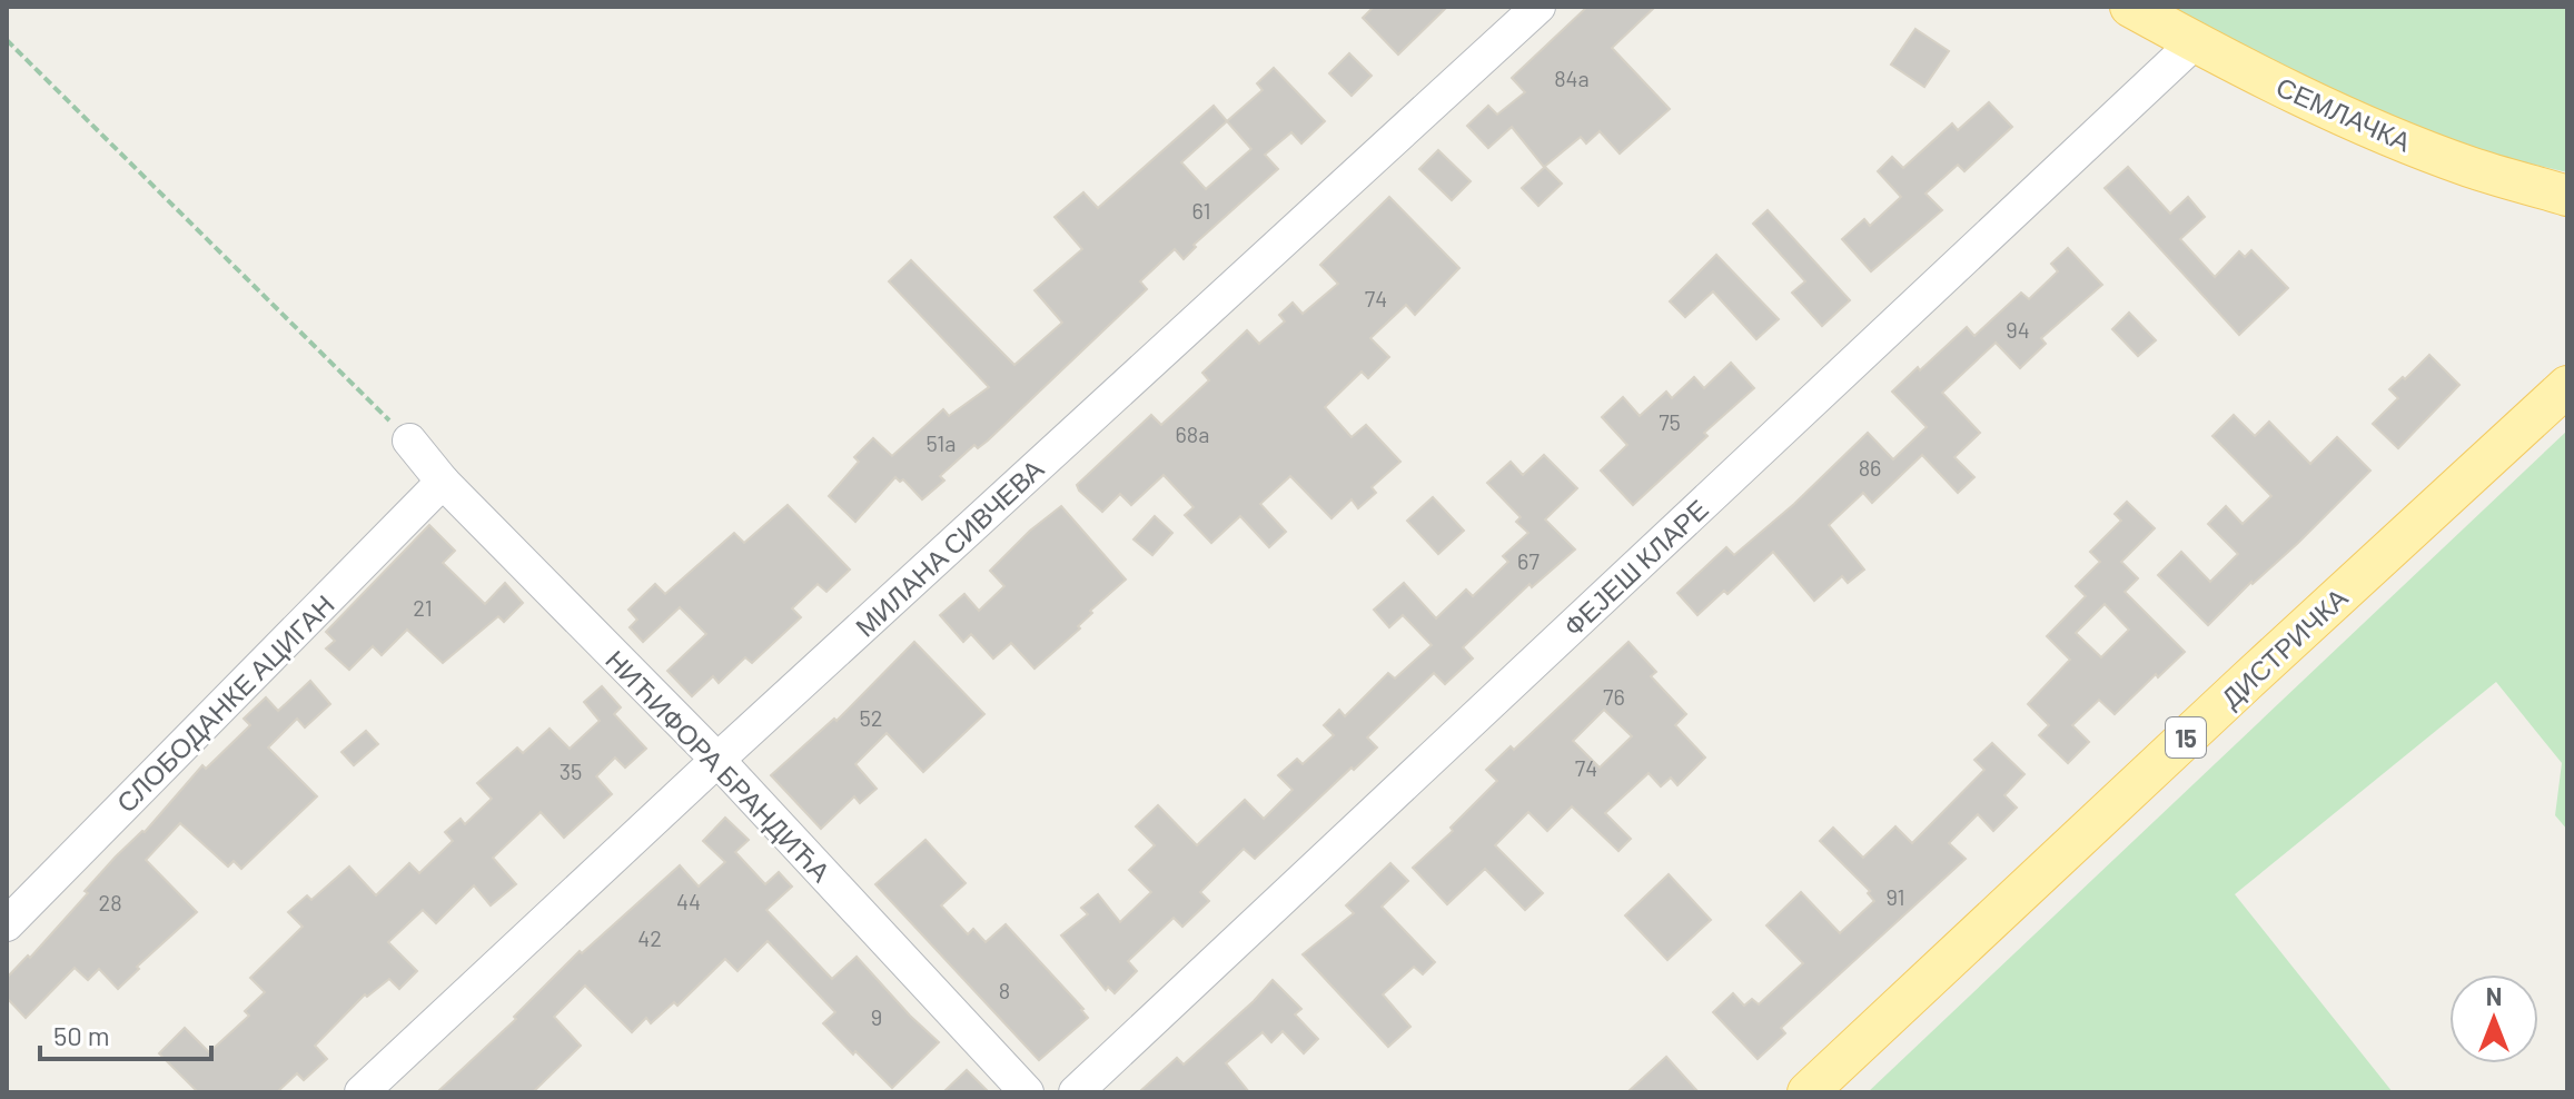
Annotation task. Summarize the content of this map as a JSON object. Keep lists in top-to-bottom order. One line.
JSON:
{"streets":{"main road":["СЕМЛАЧКА","ДИСТРИЧКА","15"],"street":["МИЛАНА СИВЧЕВА","ФЕЈЕШ КЛАРЕ","СЛОБОДАНКЕ АЦИГАН","НИЋИФОРА БРАНДИЋА"]},"crossings":[["СЕМЛАЧКА","ФЕЈЕШ КЛАРЕ"],["МИЛАНА СИВЧЕВА","НИЋИФОРА БРАНДИЋА"],["СЛОБОДАНКЕ АЦИГАН","НИЋИФОРА БРАНДИЋА"]],"house_numbers":["84a","61","74","94","75","68a","51a","86","67","21","76","52","74","35","91","44","28","42","8","9"],"scale_bar":"50 m","north":"top"}
